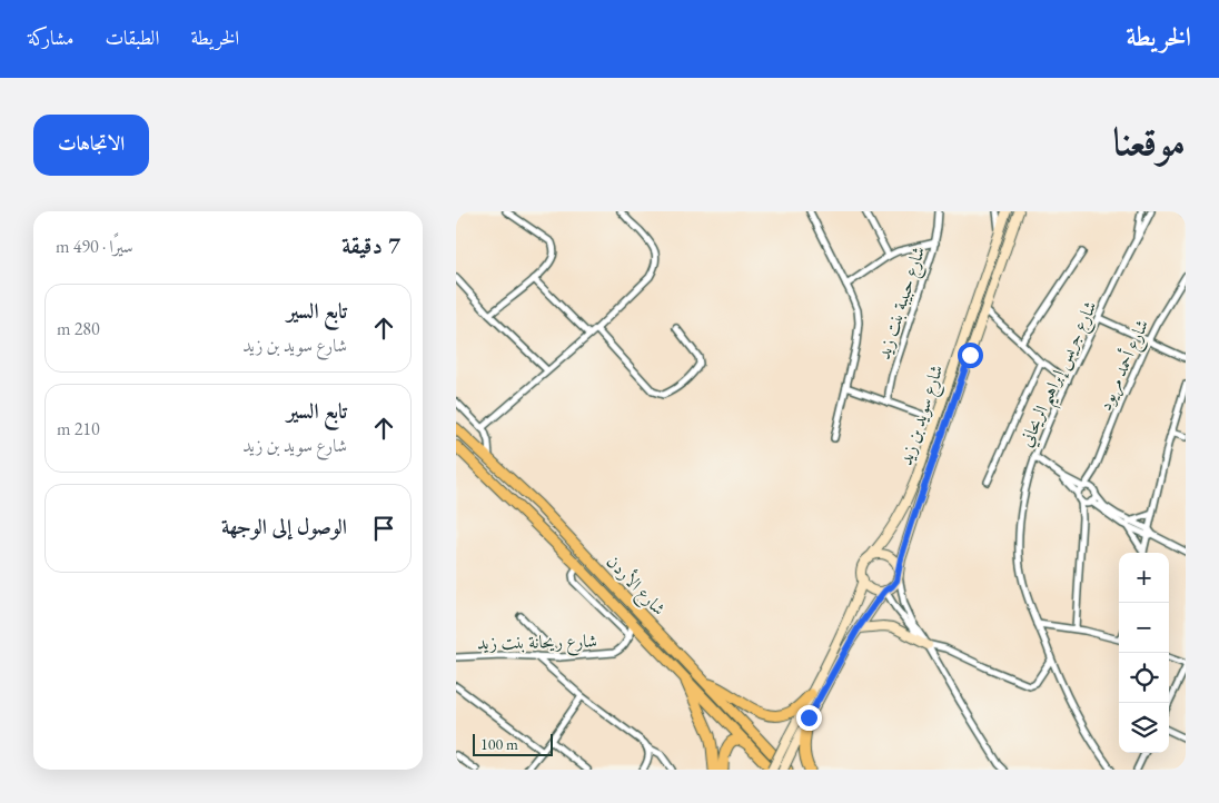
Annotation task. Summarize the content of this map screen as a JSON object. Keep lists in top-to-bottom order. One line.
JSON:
{"streets":{"highway":["شارع الأردن"],"main road":["شارع سويد بن زيد"],"street":["شارع حبيبة بنت زيد","شارع أحمد مريود","شارع جريس إبراهيم الريحاني","شارع ريحانة بنت زيد"]},"scale_bar":"100 m","page":{"header":"الخريطة","nav":["الخريطة","الطبقات","مشاركة"],"title":"موقعنا","buttons":"الاتجاهات","heading":["7 دقيقة","سيرًا · 490 m"],"list":[["تابع السير","شارع سويد بن زيد","280 m"],["تابع السير","شارع سويد بن زيد","210 m"],"الوصول إلى الوجهة"],"map_buttons":["+","−"],"scale":"100 m"}}
